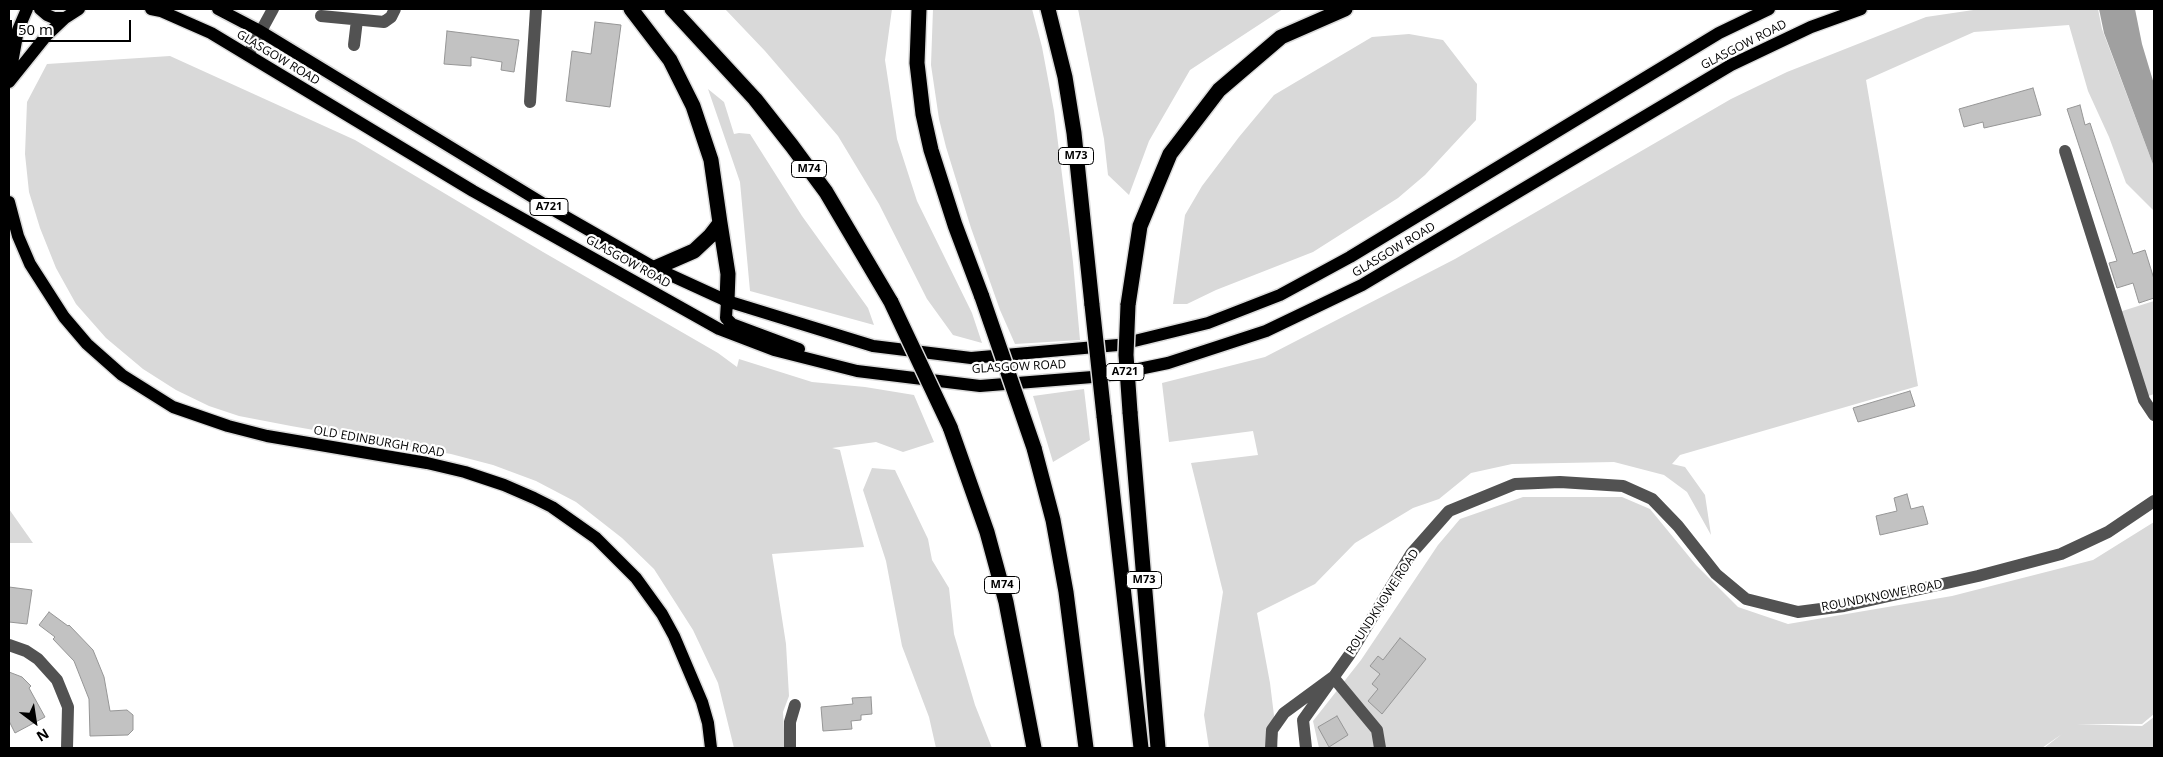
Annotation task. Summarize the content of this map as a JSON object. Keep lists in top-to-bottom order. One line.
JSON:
{"streets":{"highway":["M73","M74"],"main road":["GLASGOW ROAD","A721","OLD EDINBURGH ROAD"],"street":["ROUNDKNOWE ROAD"]},"scale_bar":"50 m","north":"bottom right"}
